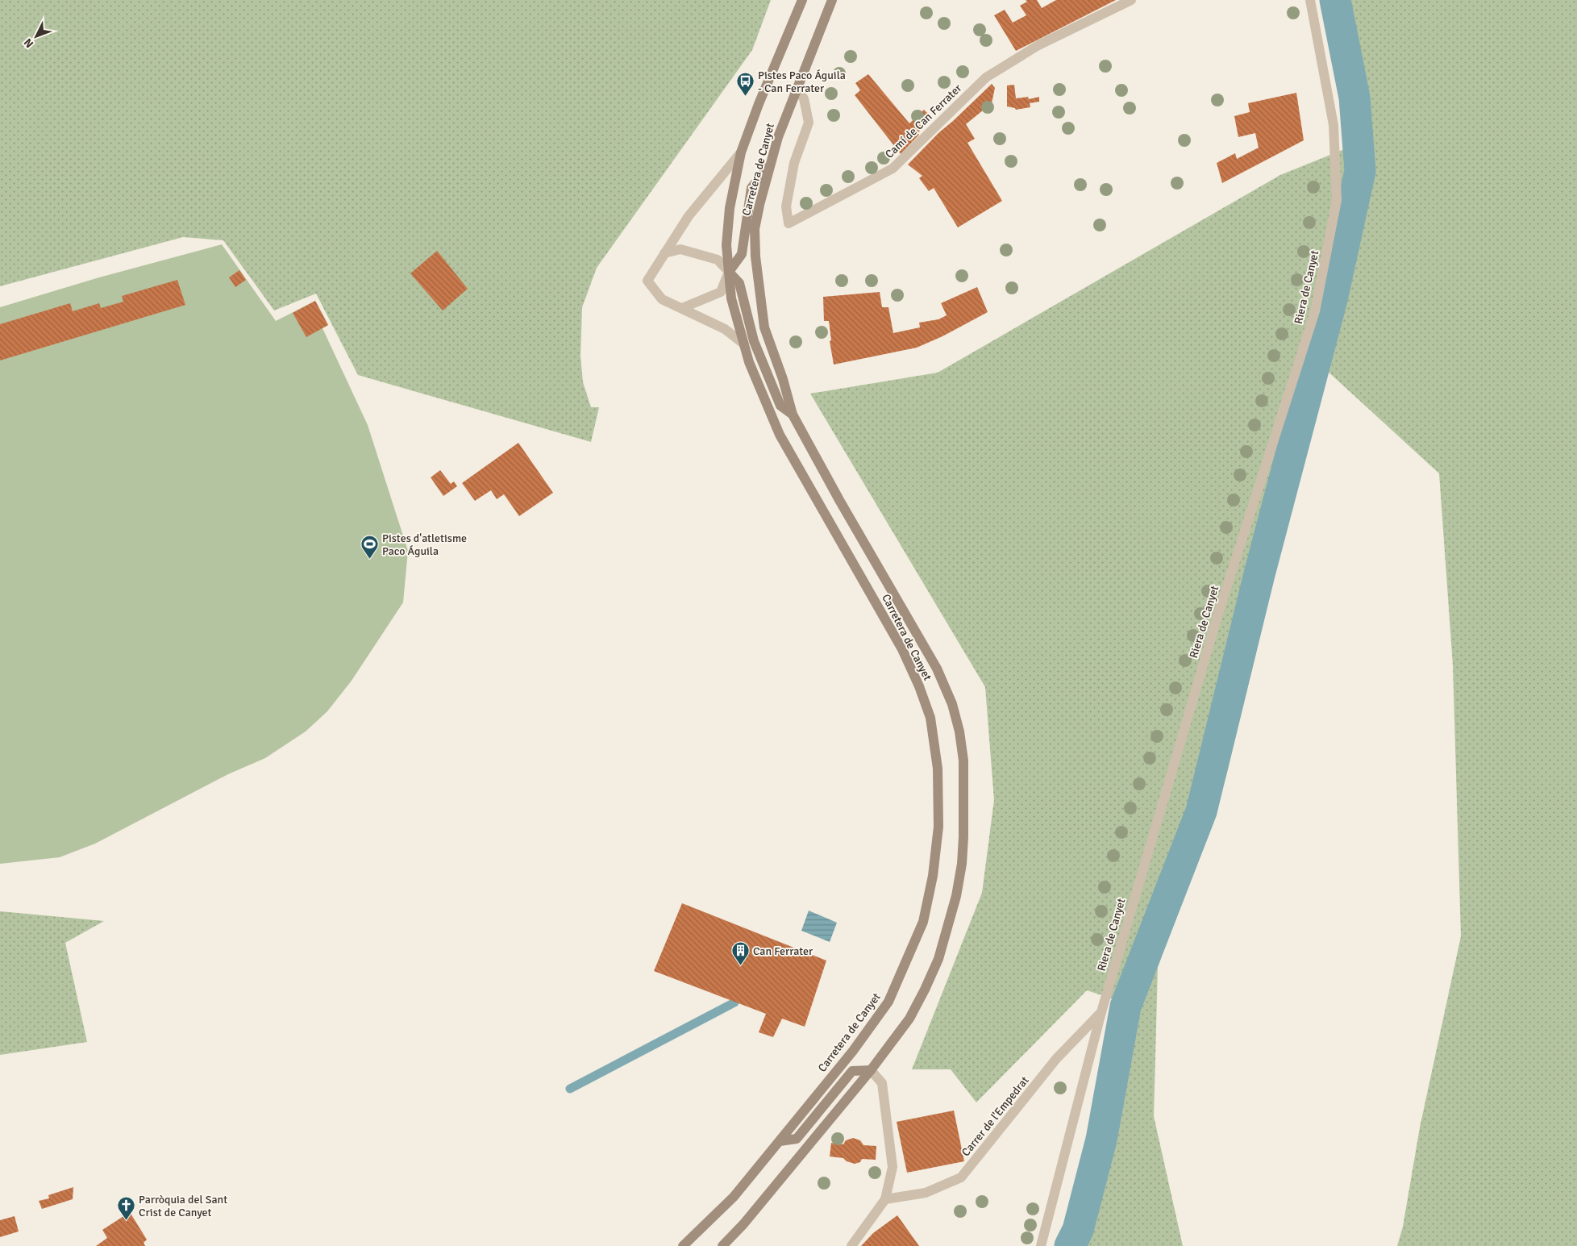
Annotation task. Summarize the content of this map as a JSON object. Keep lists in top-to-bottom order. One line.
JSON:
{"streets":{"street":["Camí de Can Ferrater","Carretera de Canyet","Riera de Canyet","Carrer de l'Empedrat"]},"crossings":[["Camí de Can Ferrater","Carretera de Canyet"],["Riera de Canyet","Carrer de l'Empedrat"]],"places":{"bus stop":["Pistes Paco Águila - Can Ferrater"],"sports":["Pistes d'atletisme Paco Águila"],"building":["Can Ferrater"],"church":["Parròquia del Sant Crist de Canyet"]},"north":"bottom left"}
